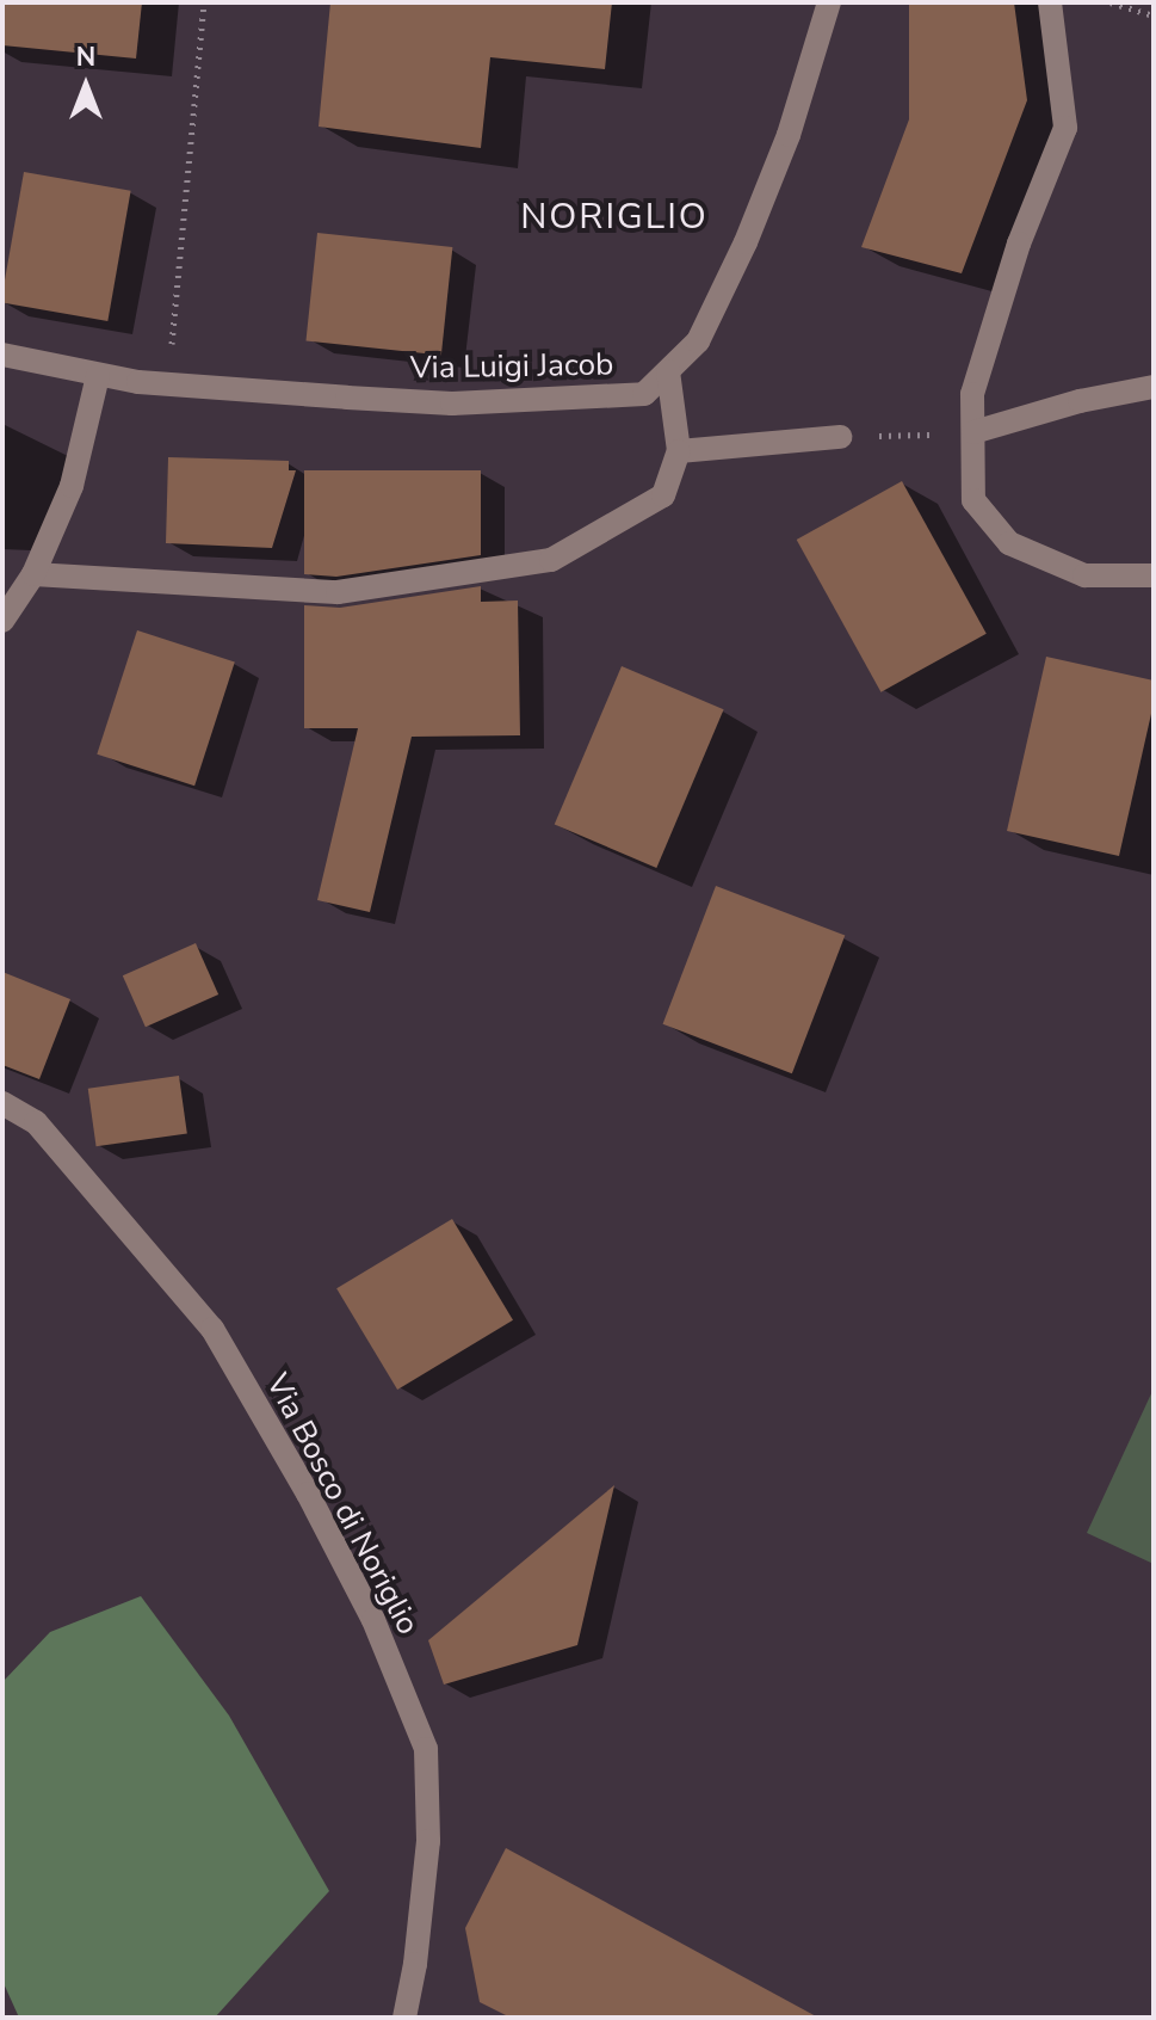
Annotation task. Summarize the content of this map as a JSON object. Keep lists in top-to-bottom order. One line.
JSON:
{"streets":{"street":["Via Luigi Jacob","Via Bosco di Noriglio"]},"districts":["NORIGLIO"],"north":"top"}
